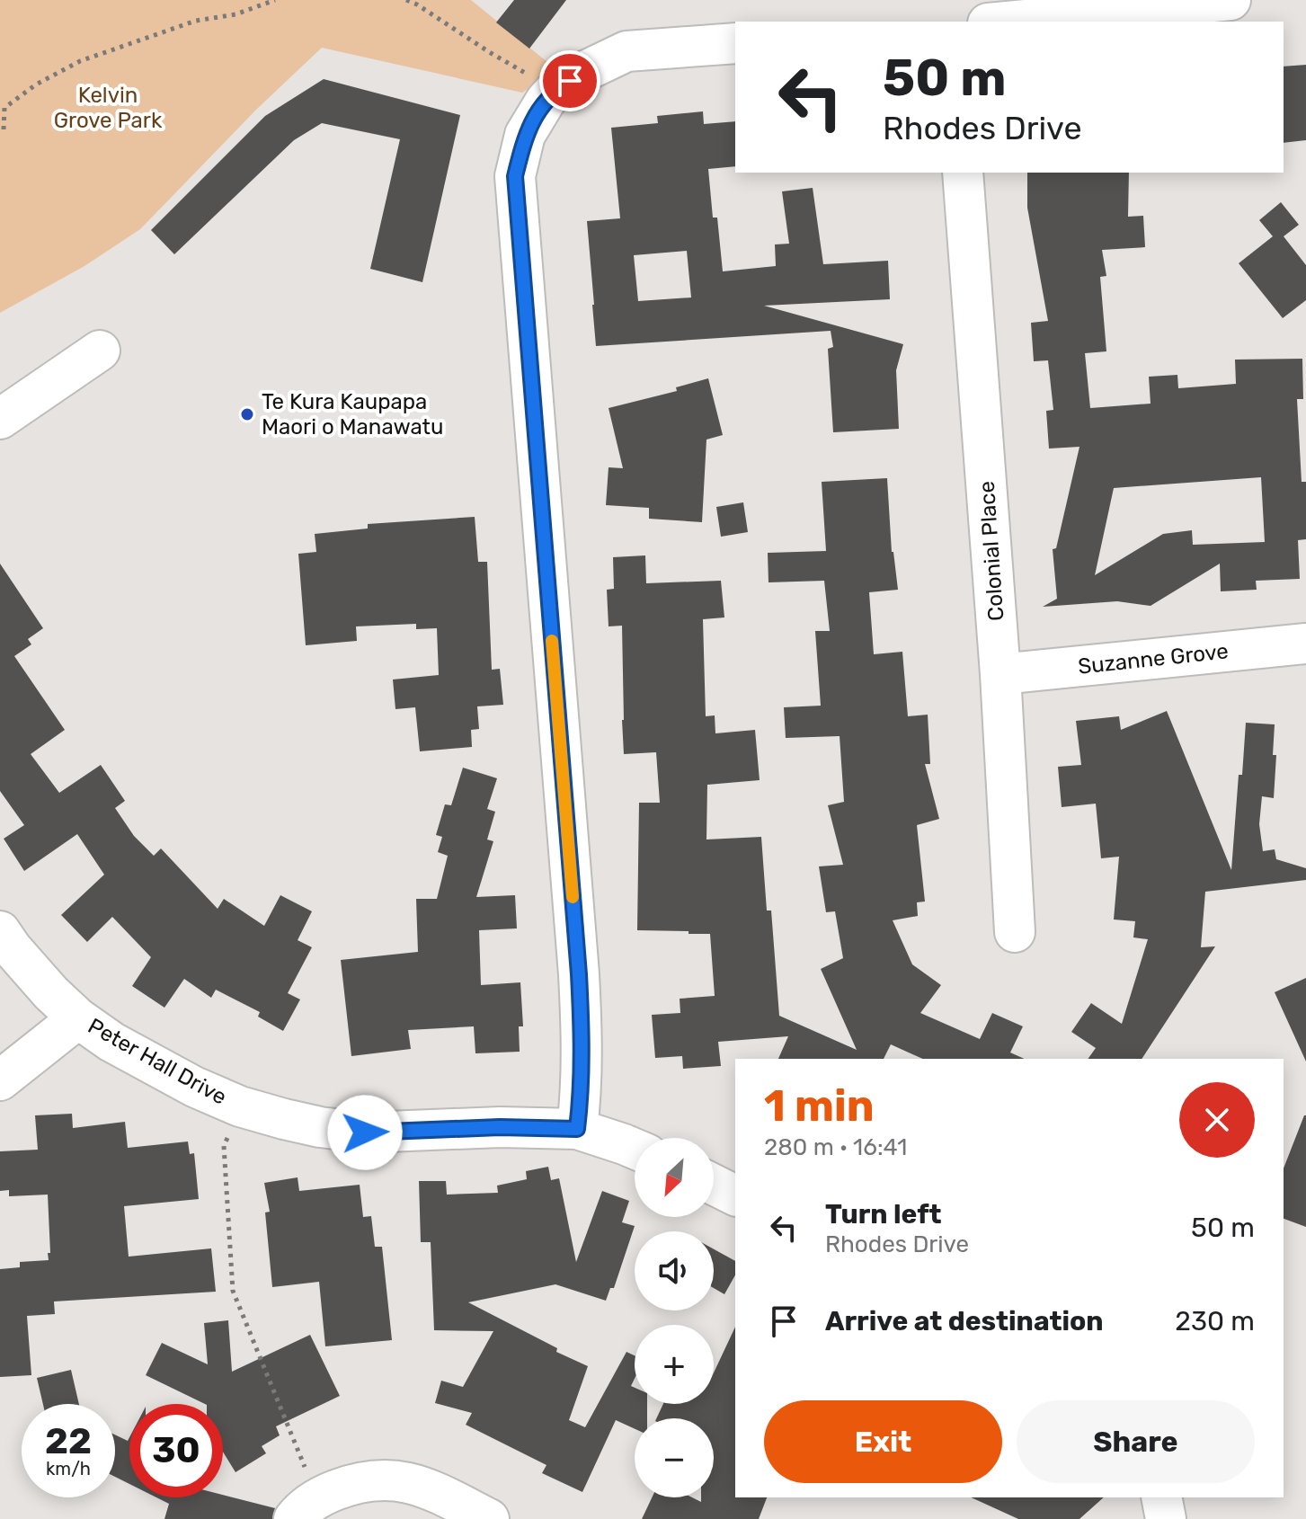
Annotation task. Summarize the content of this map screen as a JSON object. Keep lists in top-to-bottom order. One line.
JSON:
{"streets":{"street":["Colonial Place","Suzanne Grove","Peter Hall Drive"]},"crossings":[["Colonial Place","Suzanne Grove"]],"parks":["Kelvin Grove Park"],"places":["Te Kura Kaupapa Maori o Manawatu"],"north":"bottom left","page":{"turn":["50 m","Rhodes Drive"],"heading":["1 min","280 m · 16:41"],"map_buttons":["+","−"],"list":[{"name":"Turn left","note":"Rhodes Drive","value":"50 m"},{"name":"Arrive at destination","value":"230 m"}],"buttons":["Exit","Share"],"speed":"22 km/h","limit":"30"}}
